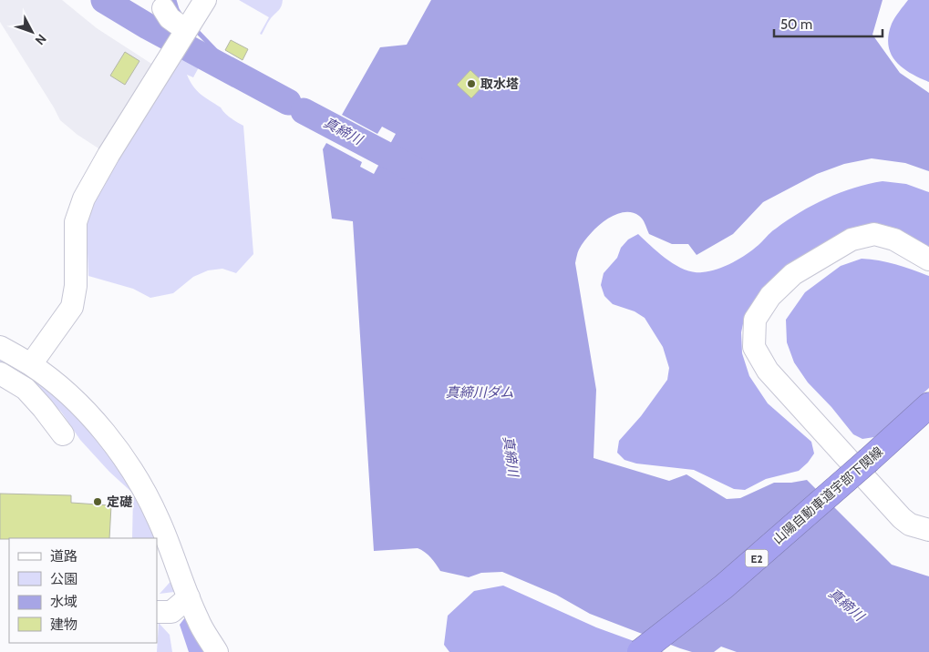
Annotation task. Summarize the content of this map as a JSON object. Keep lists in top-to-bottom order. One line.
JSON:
{"streets":{"highway":["山陽自動車道宇部下関線","E2"]},"water":["真締川","真締川ダム"],"places":["取水塔","定礎"],"legend":["道路","公園","水域","建物"],"scale_bar":"50 m","north":"bottom right"}
